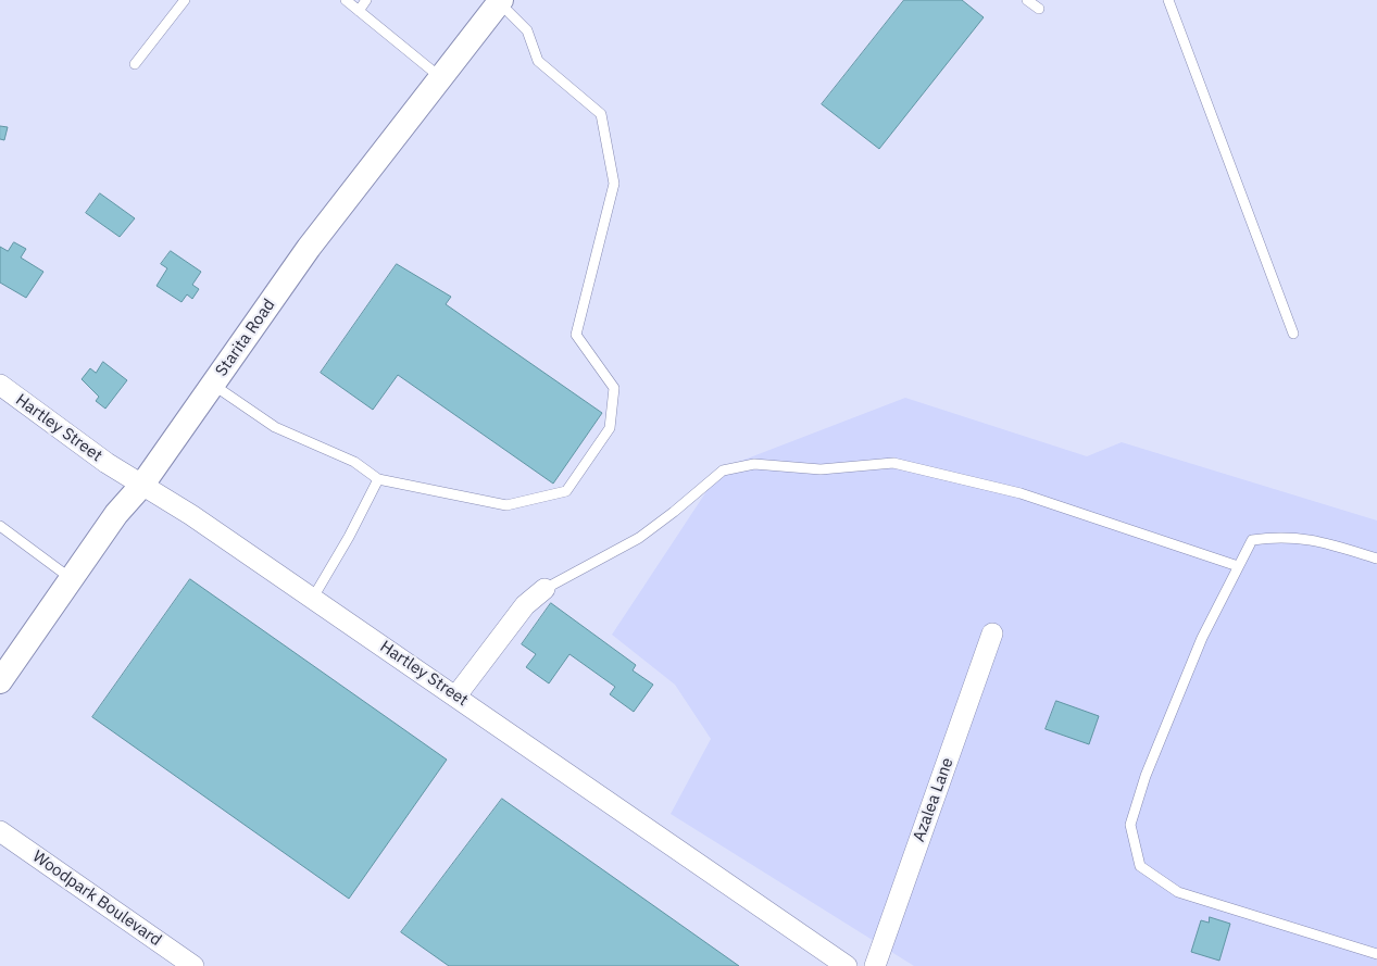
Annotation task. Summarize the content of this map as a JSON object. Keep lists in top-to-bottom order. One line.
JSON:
{"streets":{"street":["Starita Road","Hartley Street","Azalea Lane","Woodpark Boulevard"]},"crossings":[["Starita Road","Hartley Street"]]}
